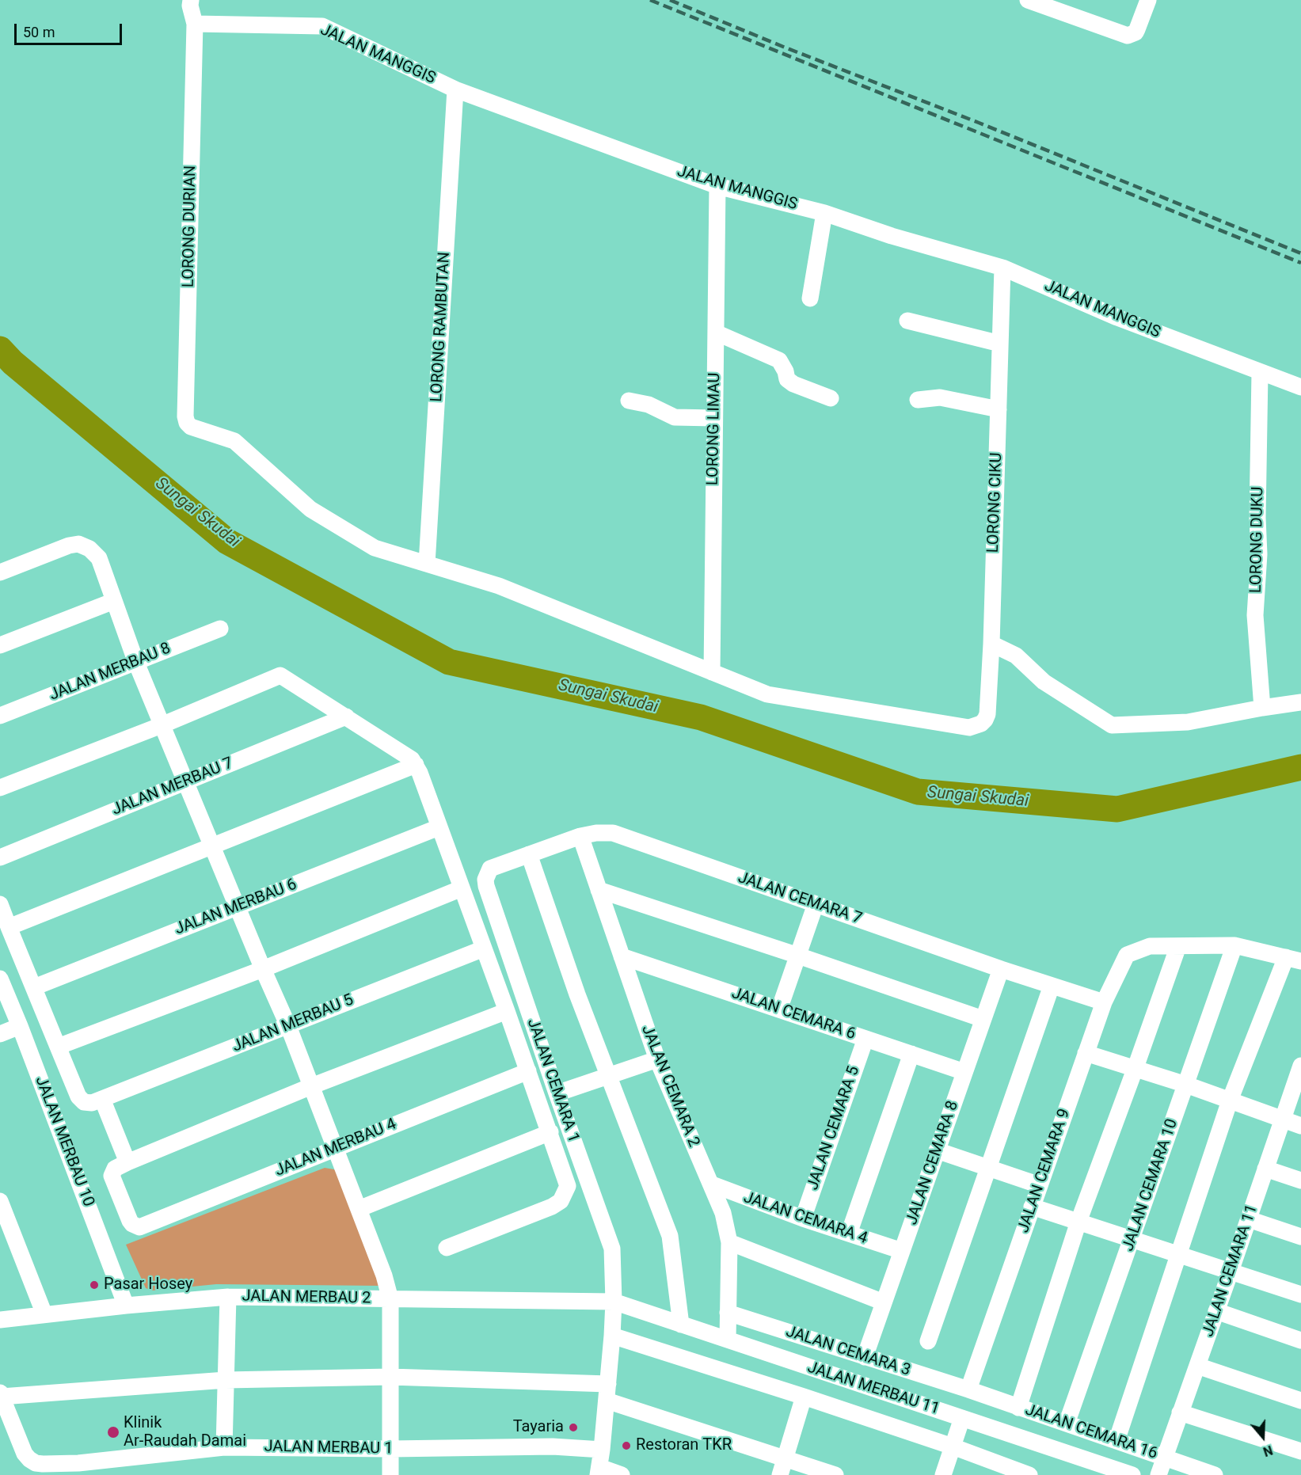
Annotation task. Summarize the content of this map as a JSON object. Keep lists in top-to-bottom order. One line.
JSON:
{"streets":{"street":["JALAN MANGGIS","LORONG DURIAN","LORONG RAMBUTAN","LORONG LIMAU","LORONG CIKU","LORONG DUKU","JALAN MERBAU 8","JALAN MERBAU 7","JALAN CEMARA 7","JALAN MERBAU 6","JALAN CEMARA 6","JALAN MERBAU 5","JALAN CEMARA 1","JALAN CEMARA 2","JALAN CEMARA 5","JALAN MERBAU 10","JALAN MERBAU 4","JALAN CEMARA 8","JALAN CEMARA 9","JALAN CEMARA 10","JALAN CEMARA 4","JALAN CEMARA 11","JALAN MERBAU 2","JALAN CEMARA 3","JALAN MERBAU 11","JALAN CEMARA 16","JALAN MERBAU 1"]},"crossings":[["JALAN MANGGIS","LORONG DURIAN"],["JALAN MANGGIS","LORONG RAMBUTAN"],["JALAN MANGGIS","LORONG LIMAU"],["JALAN MANGGIS","LORONG CIKU"],["JALAN MANGGIS","LORONG DUKU"],["LORONG DURIAN","LORONG RAMBUTAN"],["LORONG LIMAU","LORONG CIKU"],["JALAN CEMARA 7","JALAN CEMARA 1"],["JALAN CEMARA 7","JALAN CEMARA 2"],["JALAN CEMARA 7","JALAN CEMARA 8"],["JALAN CEMARA 7","JALAN CEMARA 9"],["JALAN CEMARA 6","JALAN CEMARA 2"],["JALAN CEMARA 6","JALAN CEMARA 5"],["JALAN CEMARA 6","JALAN CEMARA 8"],["JALAN CEMARA 1","JALAN MERBAU 2"],["JALAN CEMARA 1","JALAN MERBAU 11"],["JALAN CEMARA 1","JALAN MERBAU 1"],["JALAN CEMARA 2","JALAN CEMARA 4"],["JALAN CEMARA 2","JALAN CEMARA 3"],["JALAN CEMARA 2","JALAN MERBAU 11"],["JALAN CEMARA 5","JALAN CEMARA 4"],["JALAN MERBAU 10","JALAN MERBAU 2"],["JALAN CEMARA 8","JALAN CEMARA 4"],["JALAN CEMARA 8","JALAN CEMARA 3"],["JALAN CEMARA 9","JALAN CEMARA 3"],["JALAN CEMARA 9","JALAN CEMARA 16"],["JALAN CEMARA 10","JALAN CEMARA 16"],["JALAN CEMARA 11","JALAN CEMARA 16"],["JALAN MERBAU 2","JALAN MERBAU 11"],["JALAN CEMARA 3","JALAN CEMARA 16"]],"water":["Sungai Skudai"],"places":["Pasar Hosey","Tayaria","Klinik Ar-Raudah Damai","Restoran TKR"],"scale_bar":"50 m","north":"bottom"}
